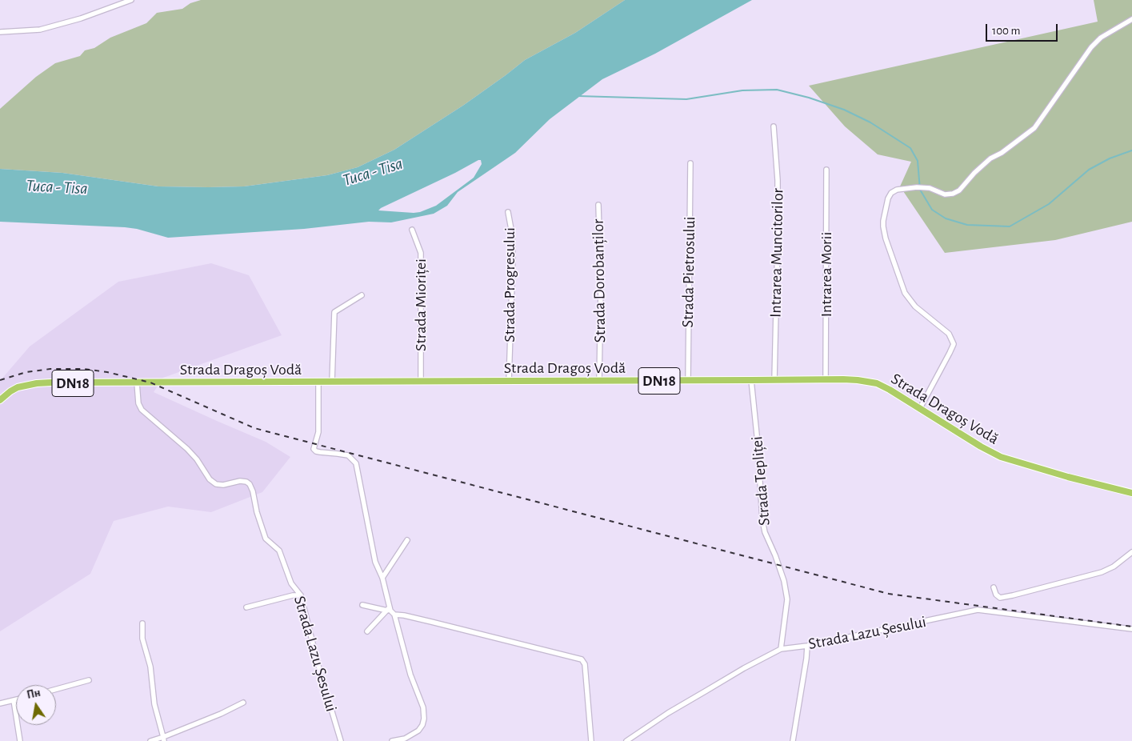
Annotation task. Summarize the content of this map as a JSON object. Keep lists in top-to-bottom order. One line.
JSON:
{"streets":{"main road":["Strada Dragoș Vodă","DN18"],"street":["Intrarea Muncitorilor","Strada Pietrosului","Intrarea Morii","Strada Dorobanților","Strada Progresului","Strada Mioriței","Strada Tepliței","Strada Lazu Șesului"]},"crossings":[["Intrarea Muncitorilor","Strada Dragoș Vodă"],["Strada Pietrosului","Strada Dragoș Vodă"],["Intrarea Morii","Strada Dragoș Vodă"],["Strada Dorobanților","Strada Dragoș Vodă"],["Strada Progresului","Strada Dragoș Vodă"],["Strada Mioriței","Strada Dragoș Vodă"],["Strada Dragoș Vodă","Strada Tepliței"],["Strada Dragoș Vodă","Strada Lazu Șesului"],["Strada Tepliței","Strada Lazu Șesului"]],"water":["Тиса - Tisa"],"scale_bar":"100 m","north":"top"}
